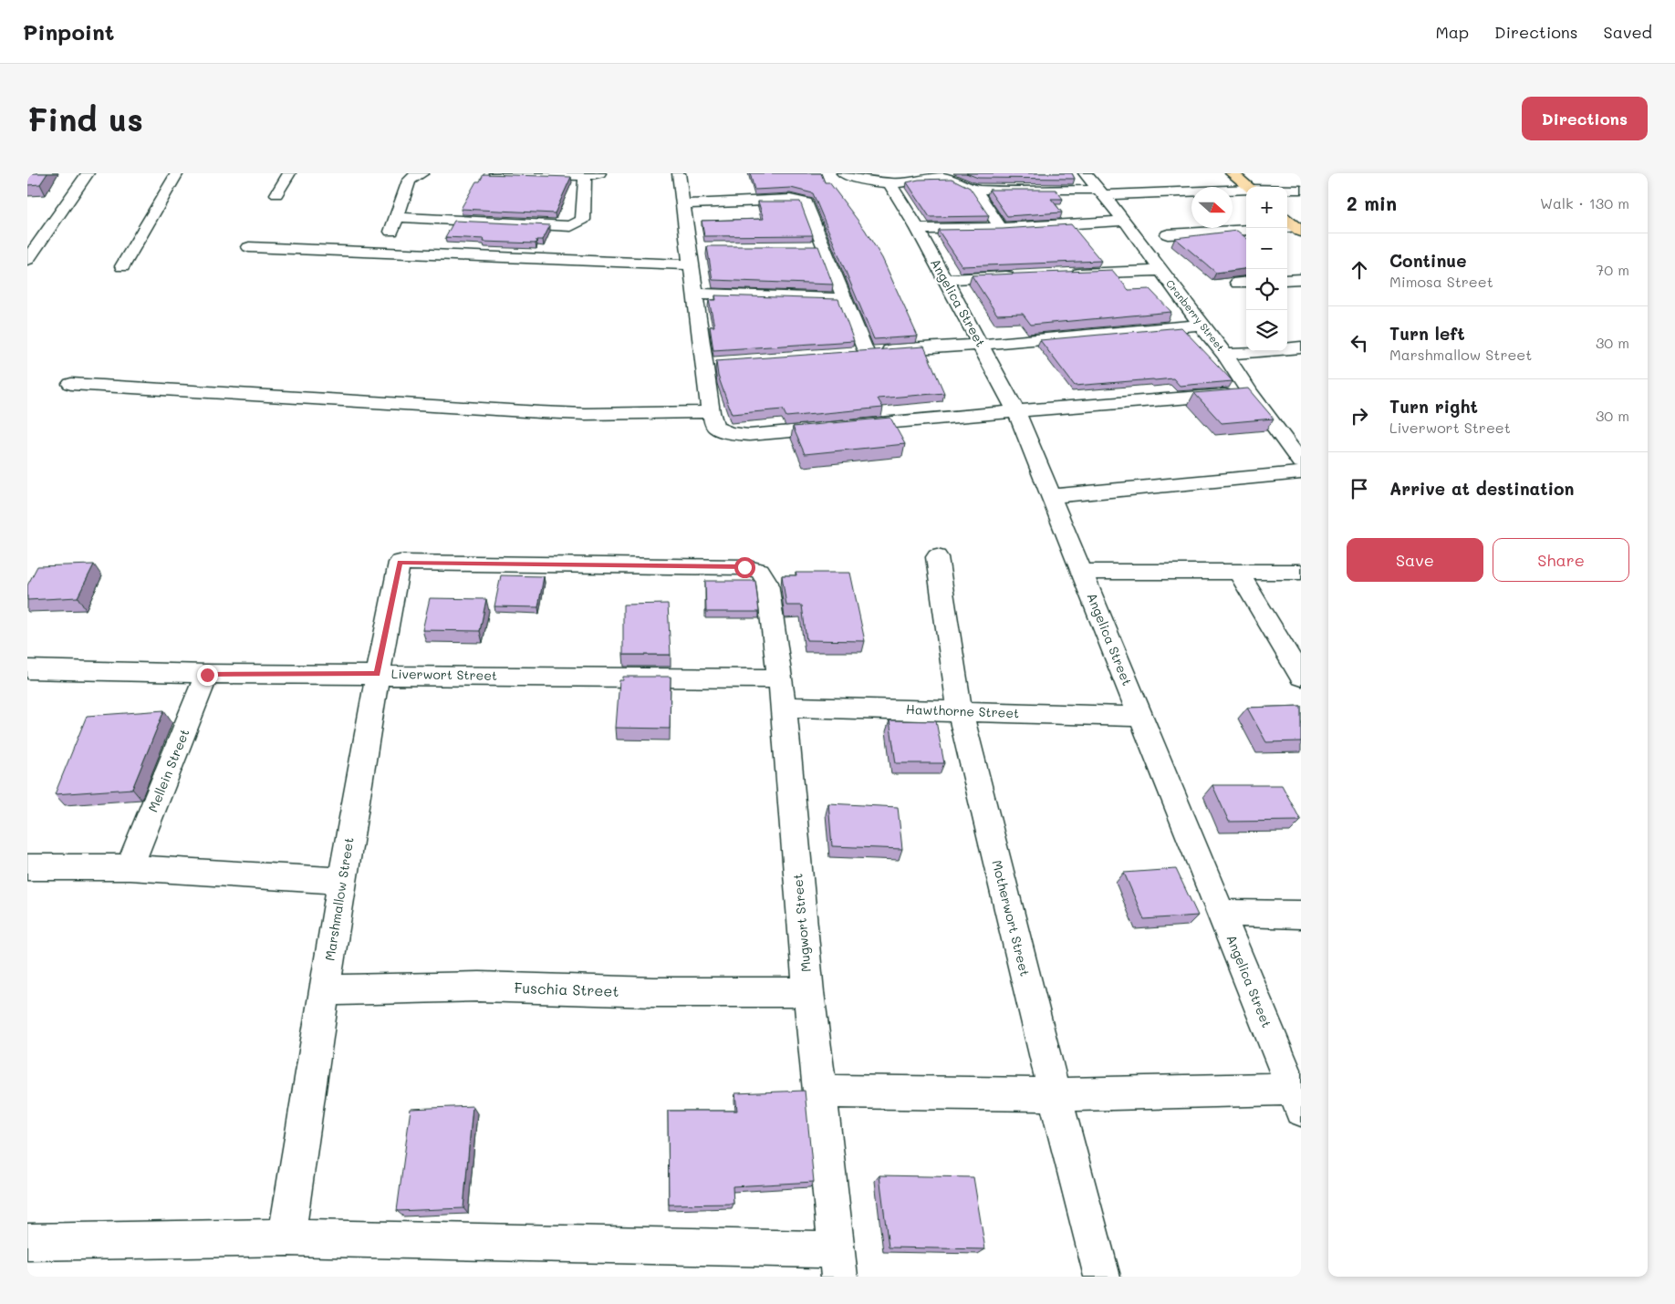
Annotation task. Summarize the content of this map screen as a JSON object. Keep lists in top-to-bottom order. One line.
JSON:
{"streets":{"street":["Angelica Street","Cranberry Street","Liverwort Street","Hawthorne Street","Mellein Street","Marshmallow Street","Motherwort Street","Mugwort Street","Fuschia Street"]},"crossings":[["Angelica Street","Hawthorne Street"],["Liverwort Street","Mellein Street"],["Liverwort Street","Marshmallow Street"],["Liverwort Street","Mugwort Street"],["Hawthorne Street","Motherwort Street"],["Hawthorne Street","Mugwort Street"],["Marshmallow Street","Mugwort Street"],["Marshmallow Street","Fuschia Street"],["Mugwort Street","Fuschia Street"]],"north":"right","page":{"header":"Pinpoint","nav":["Map","Directions","Saved"],"buttons":["Directions",["Save","Share"]],"title":"Find us","heading":["2 min","Walk · 130 m"],"map_buttons":["+","−"],"list":[["Continue","Mimosa Street","70 m"],["Turn left","Marshmallow Street","30 m"],["Turn right","Liverwort Street","30 m"],"Arrive at destination"]}}
